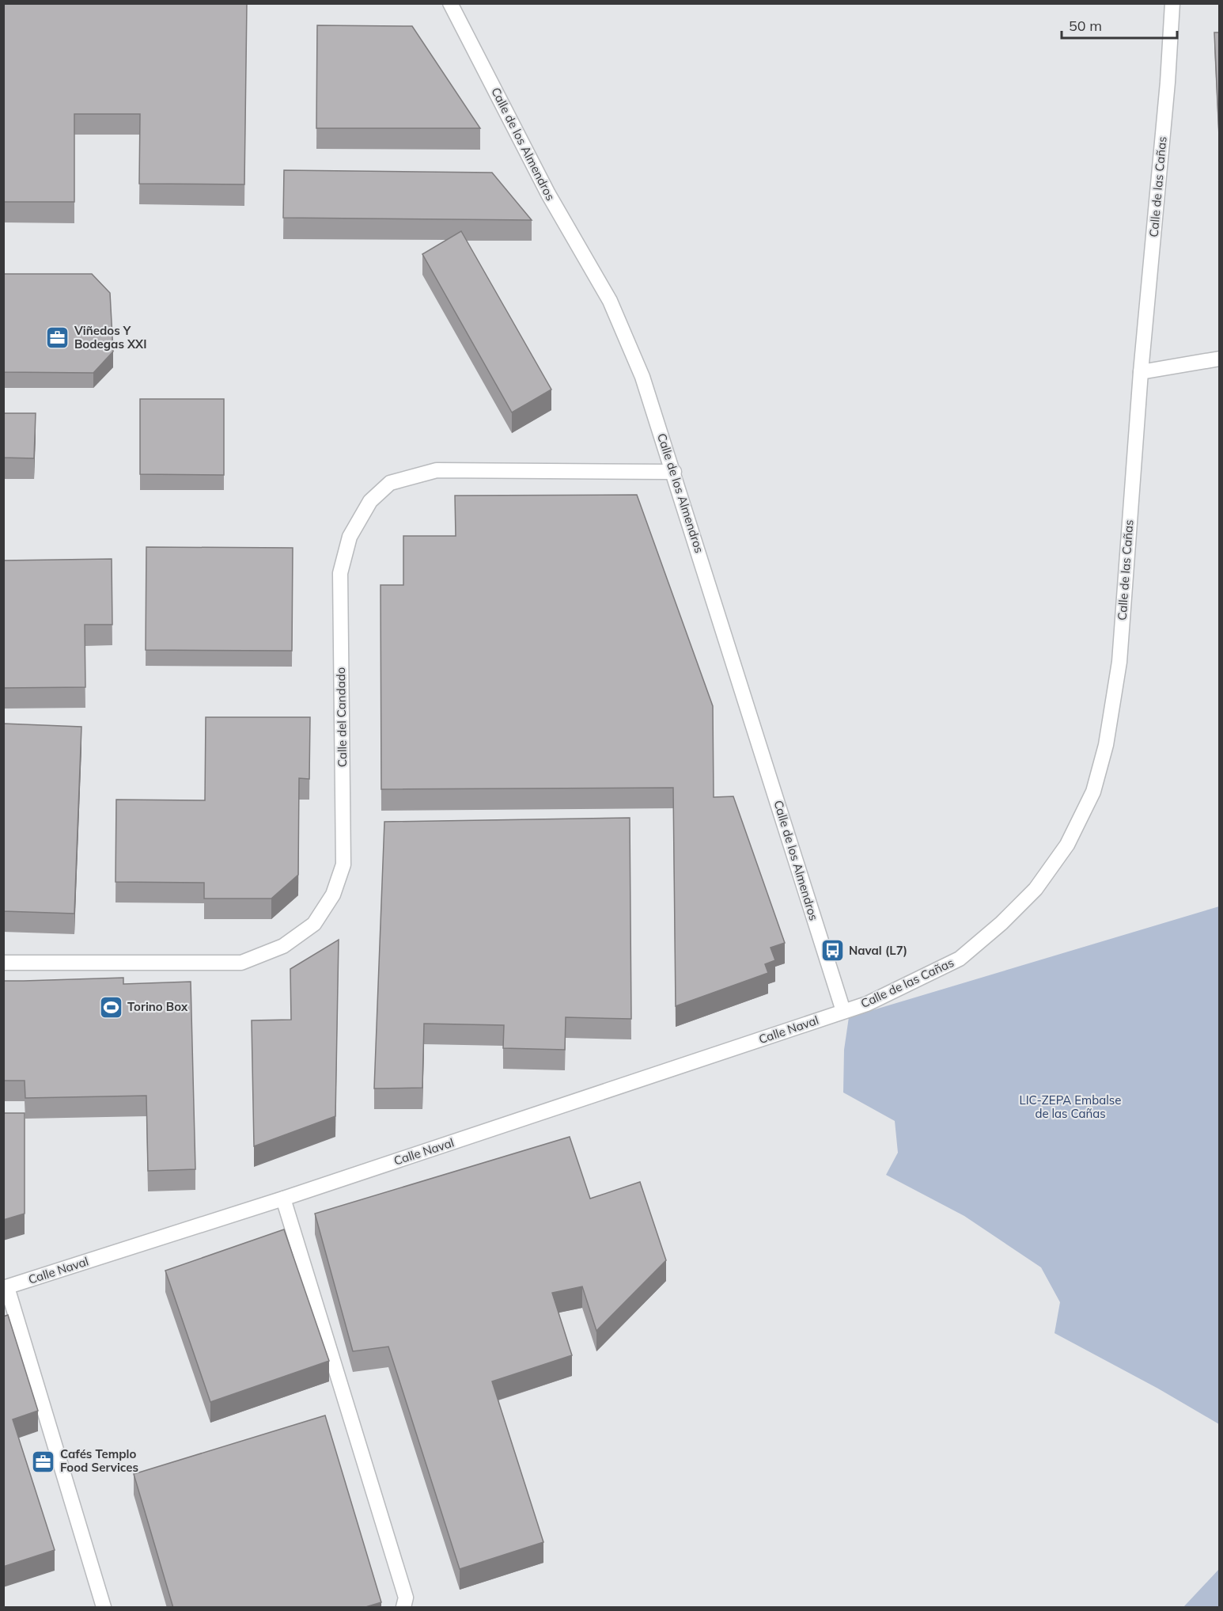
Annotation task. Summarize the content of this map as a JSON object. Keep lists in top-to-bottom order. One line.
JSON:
{"streets":{"street":["Calle de los Almendros","Calle de las Cañas","Calle del Candado","Calle Naval"]},"crossings":[["Calle de los Almendros","Calle de las Cañas"],["Calle de los Almendros","Calle del Candado"],["Calle de los Almendros","Calle Naval"],["Calle de las Cañas","Calle Naval"]],"parks":["LIC-ZEPA Embalse de las Cañas"],"places":{"office":["Viñedos Y Bodegas XXI","Cafés Templo Food Services"],"bus stop":["Naval (L7)"],"sports":["Torino Box"]},"scale_bar":"50 m"}
